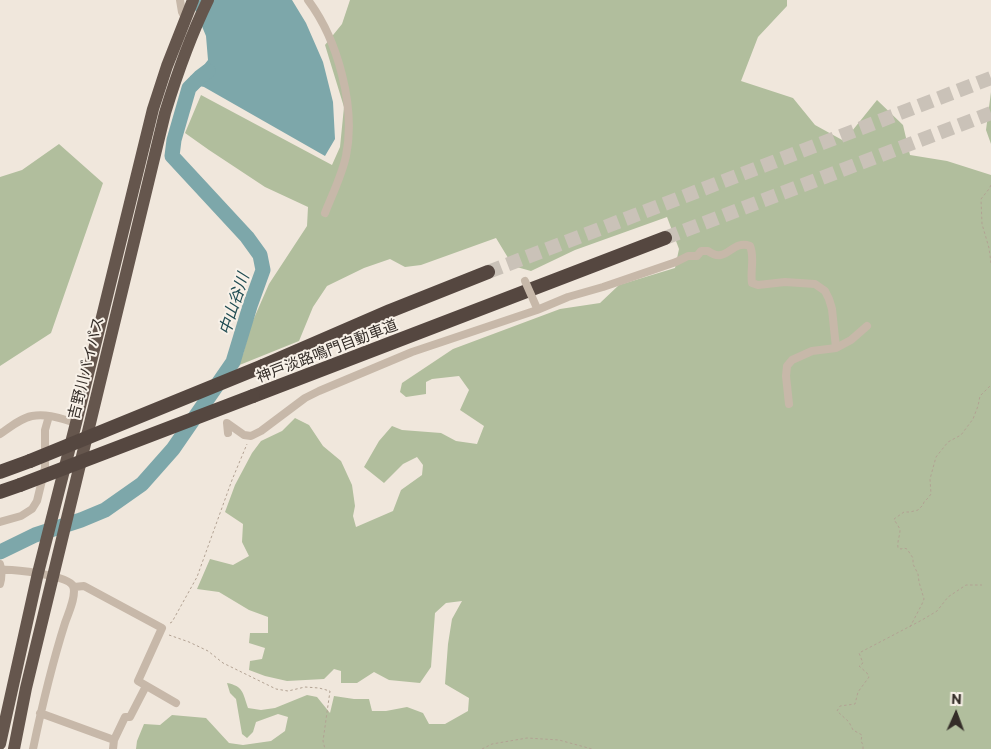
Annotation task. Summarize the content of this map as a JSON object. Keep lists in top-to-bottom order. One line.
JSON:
{"streets":{"highway":["神戸淡路鳴門自動車道","吉野川バイパス"]},"water":["中山谷川"],"north":"top"}
